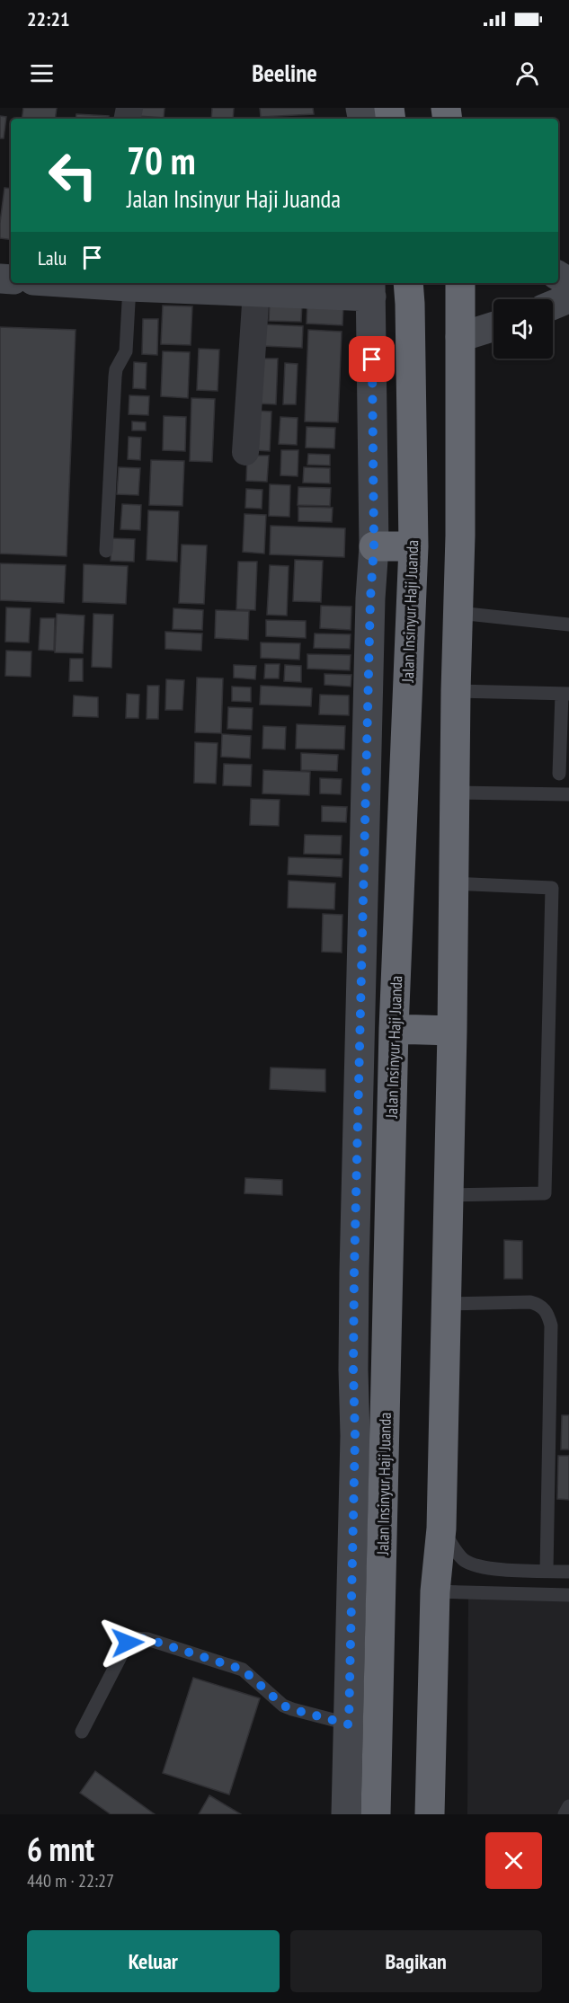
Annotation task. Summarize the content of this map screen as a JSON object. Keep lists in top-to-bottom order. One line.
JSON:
{"streets":{"highway":["Jalan Insinyur Haji Juanda"]},"page":{"status":"22:21","header":"Beeline","turn":["70 m","Jalan Insinyur Haji Juanda"],"then":"Lalu","heading":["6 mnt","440 m · 22:27"],"buttons":["Keluar","Bagikan"]}}
